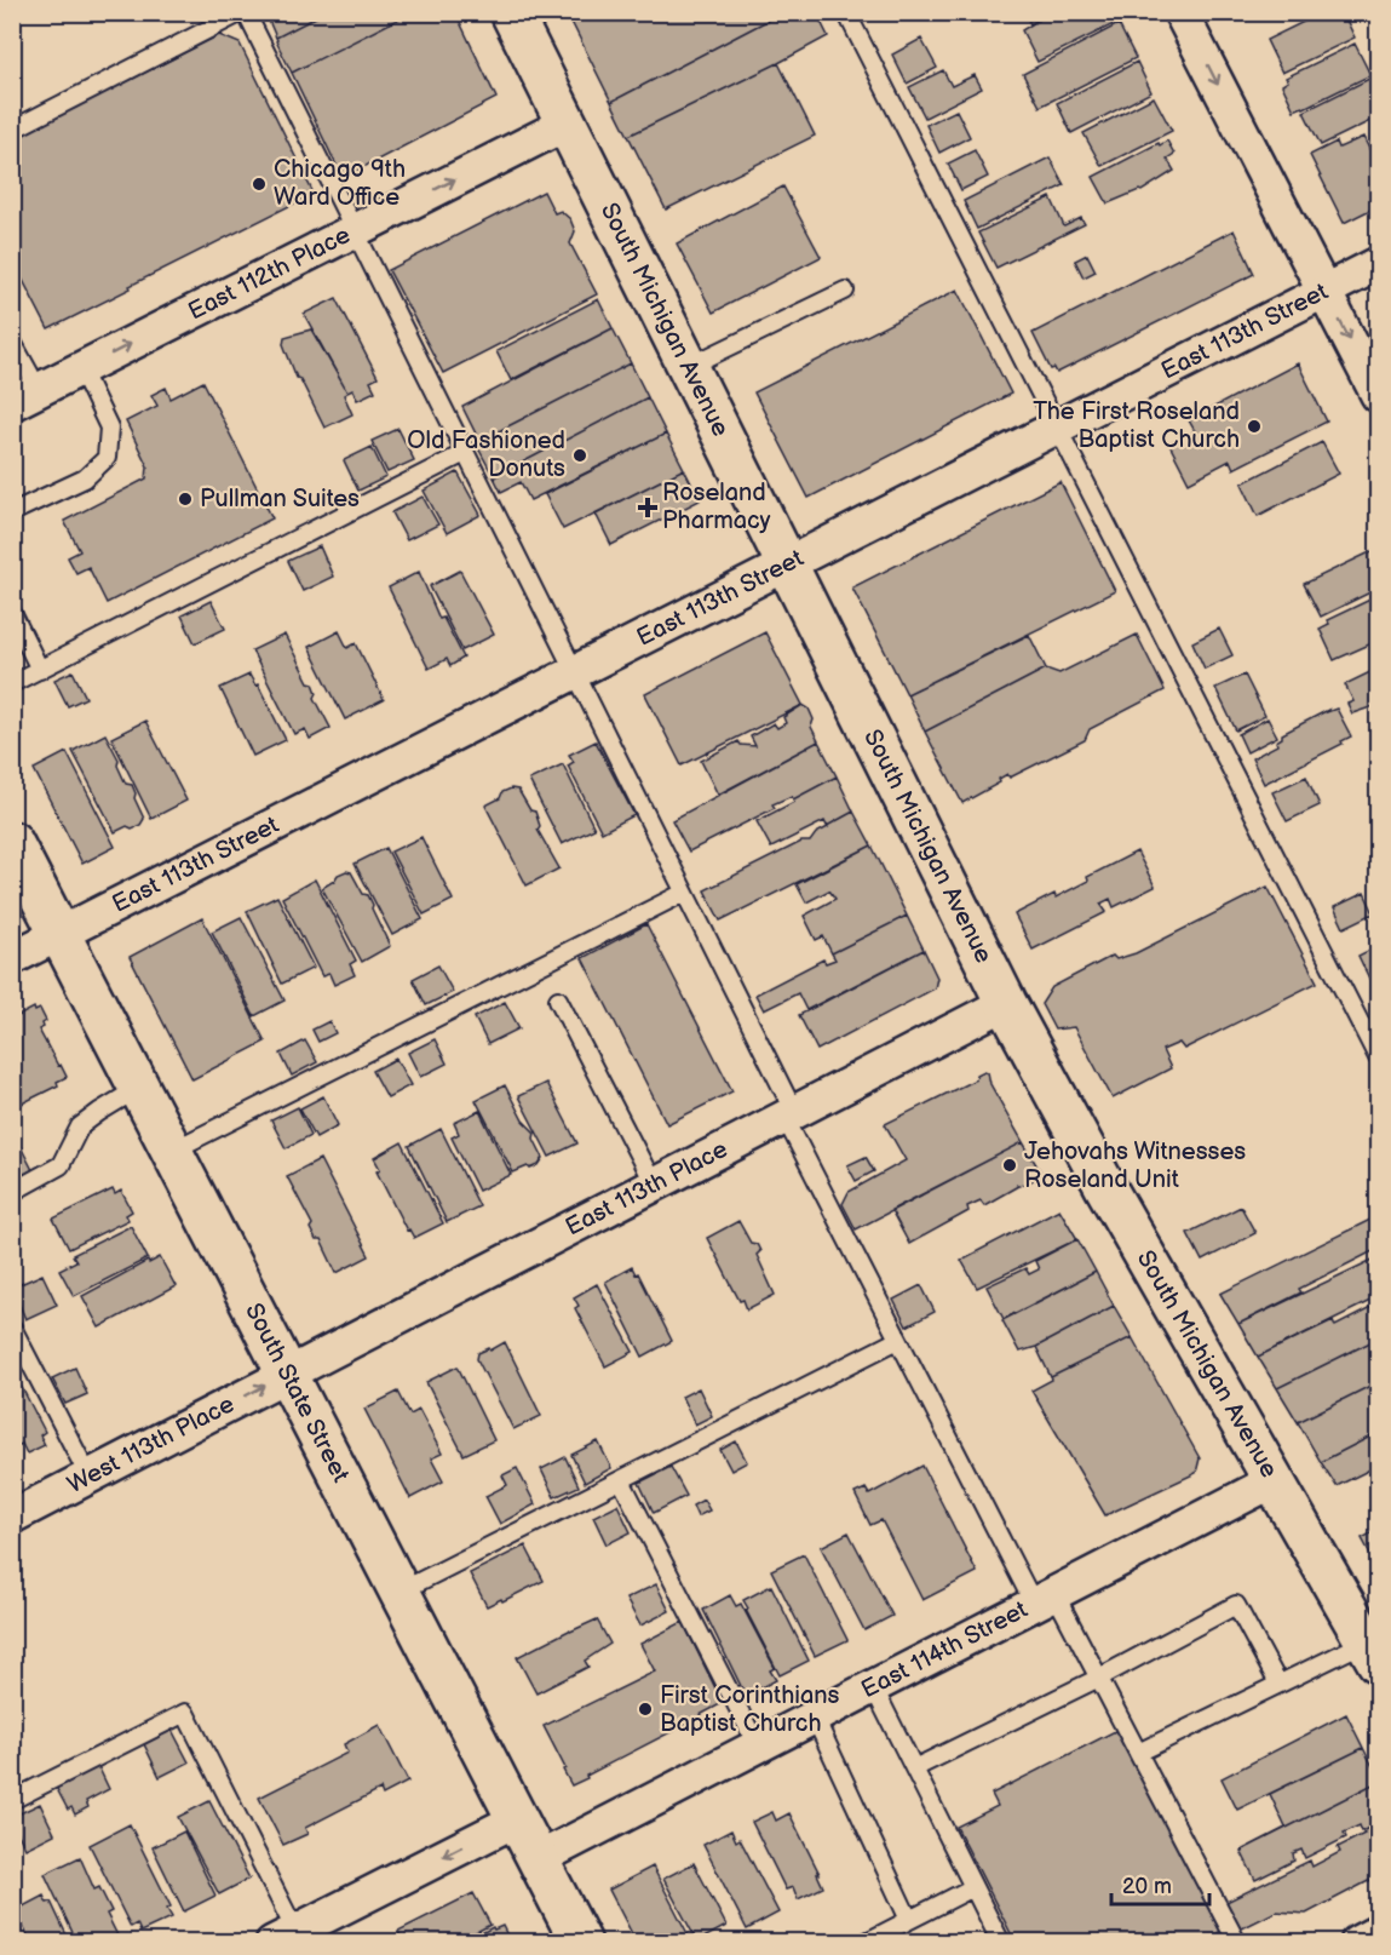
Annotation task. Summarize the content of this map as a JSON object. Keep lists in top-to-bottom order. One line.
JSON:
{"streets":{"main road":["South Michigan Avenue","South State Street"],"street":["East 112th Place","East 113th Street","East 113th Place","West 113th Place","East 114th Street"]},"crossings":[["East 112th Place","South Michigan Avenue"],["South Michigan Avenue","East 113th Street"],["South Michigan Avenue","East 113th Place"],["South Michigan Avenue","East 114th Street"],["East 113th Street","South State Street"],["East 113th Place","South State Street"],["East 113th Place","West 113th Place"],["South State Street","West 113th Place"],["South State Street","East 114th Street"]],"one_way":["East 112th Place","West 113th Place"],"places":{"other":["Chicago 9th Ward Office","The First Roseland Baptist Church","Old Fashioned Donuts","Pullman Suites","Jehovahs Witnesses Roseland Unit","First Corinthians Baptist Church"],"health":["Roseland Pharmacy"]},"scale_bar":"20 m"}
